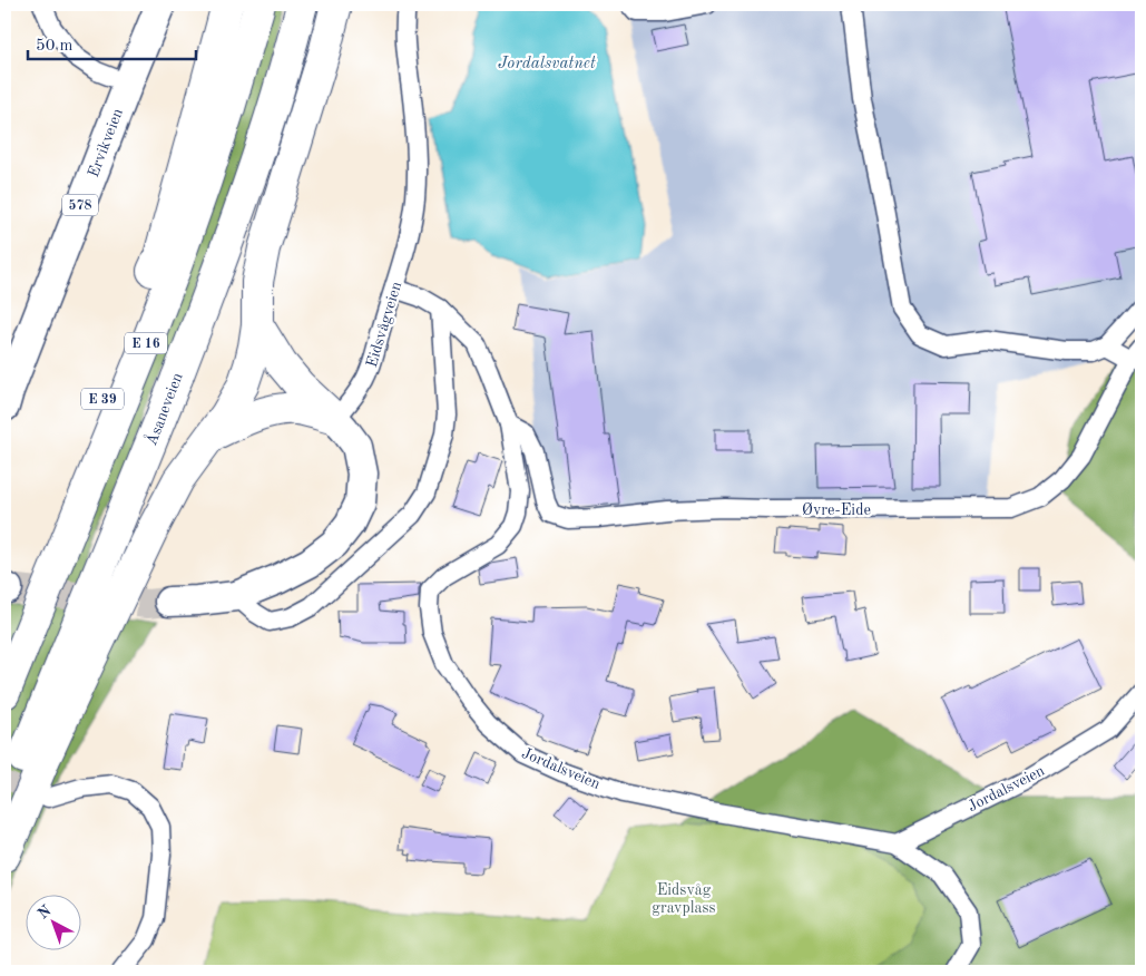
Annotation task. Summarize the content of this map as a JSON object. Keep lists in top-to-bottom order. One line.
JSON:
{"streets":{"highway":["E 16","E 39","Åsaneveien"],"main road":["Ervikveien","578"],"street":["Eidsvågveien","Øvre-Eide","Jordalsveien"]},"crossings":[["Eidsvågveien","Jordalsveien"],["E 16","E 39"],["Øvre-Eide","Jordalsveien"]],"water":["Jordalsvatnet"],"parks":["Eidsvåg gravplass"],"scale_bar":"50 m","north":"top left"}
